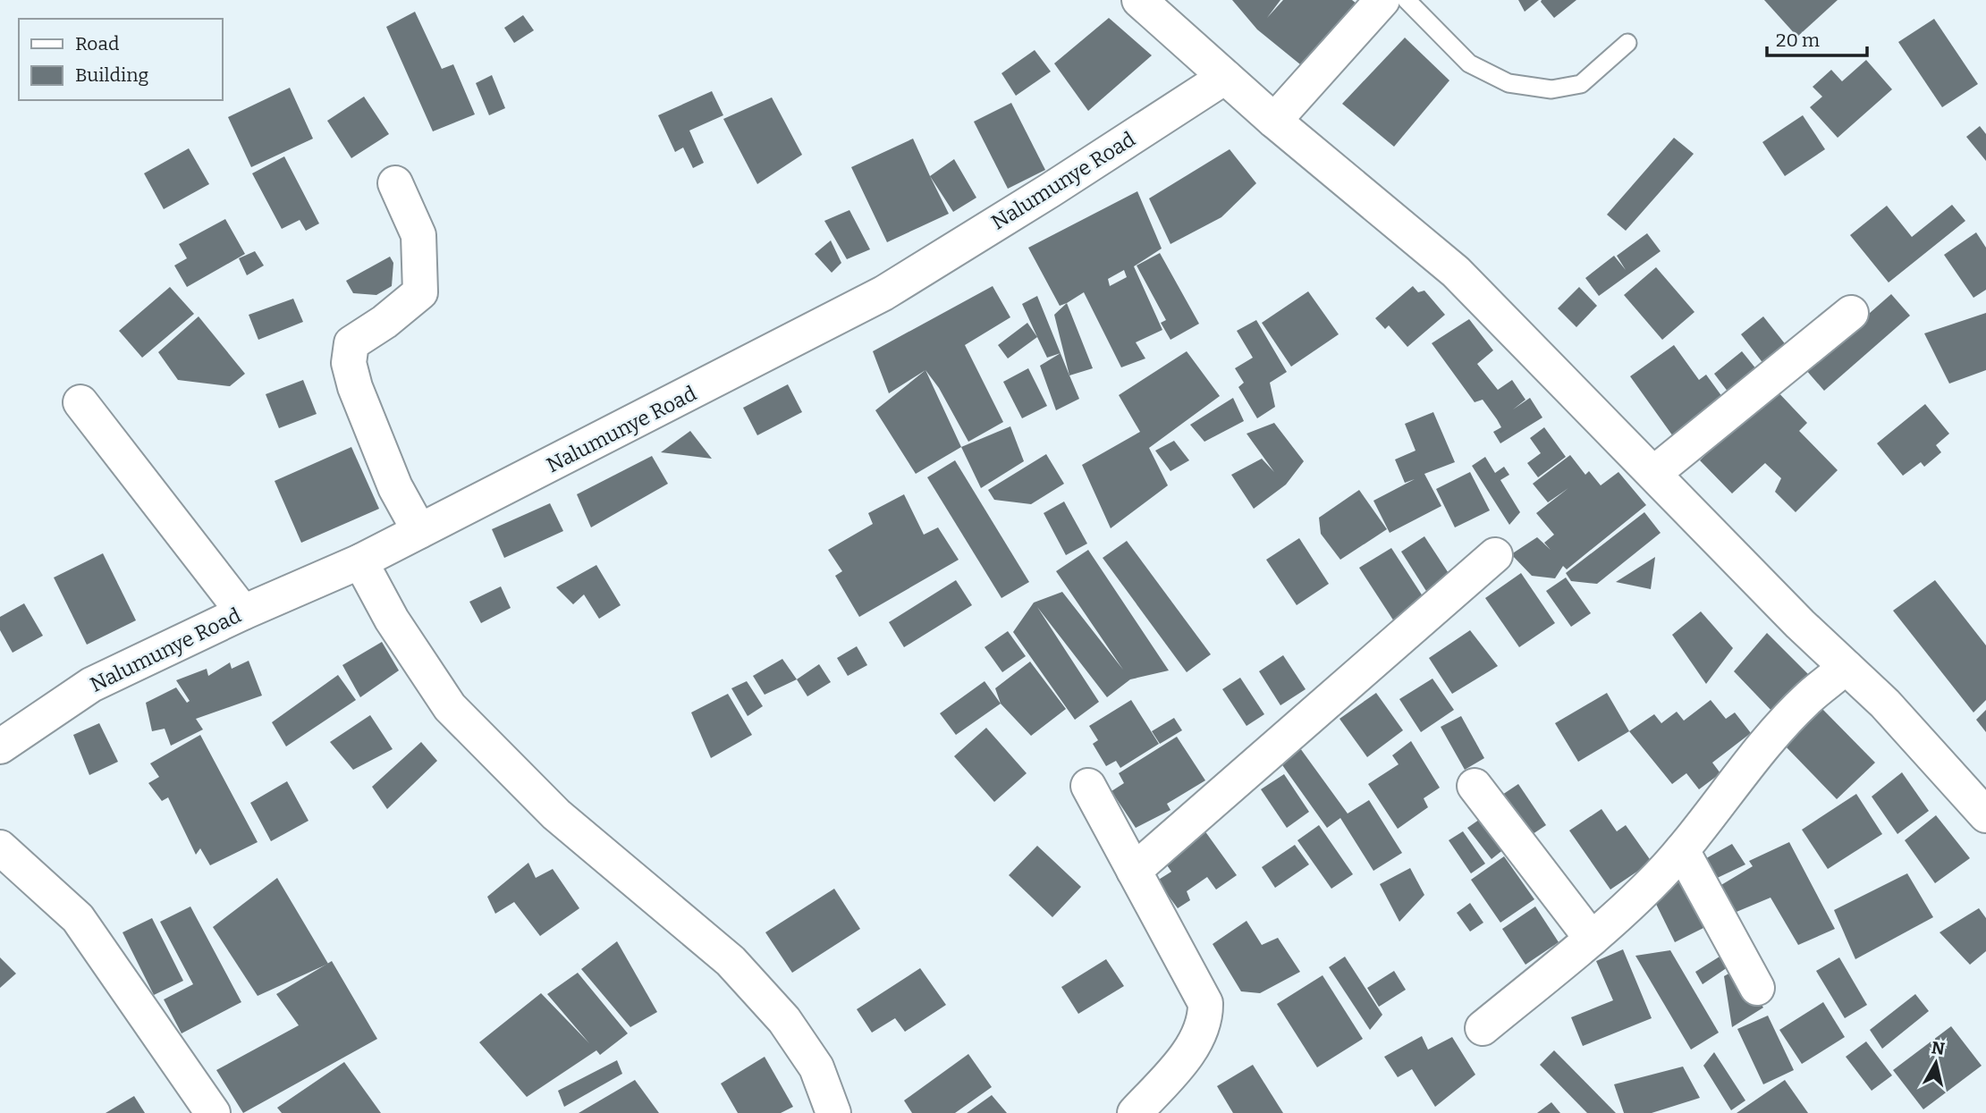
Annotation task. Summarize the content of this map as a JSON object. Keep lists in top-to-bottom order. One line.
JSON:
{"streets":{"street":["Nalumunye Road"]},"legend":["Road","Building"],"scale_bar":"20 m","north":"top"}
